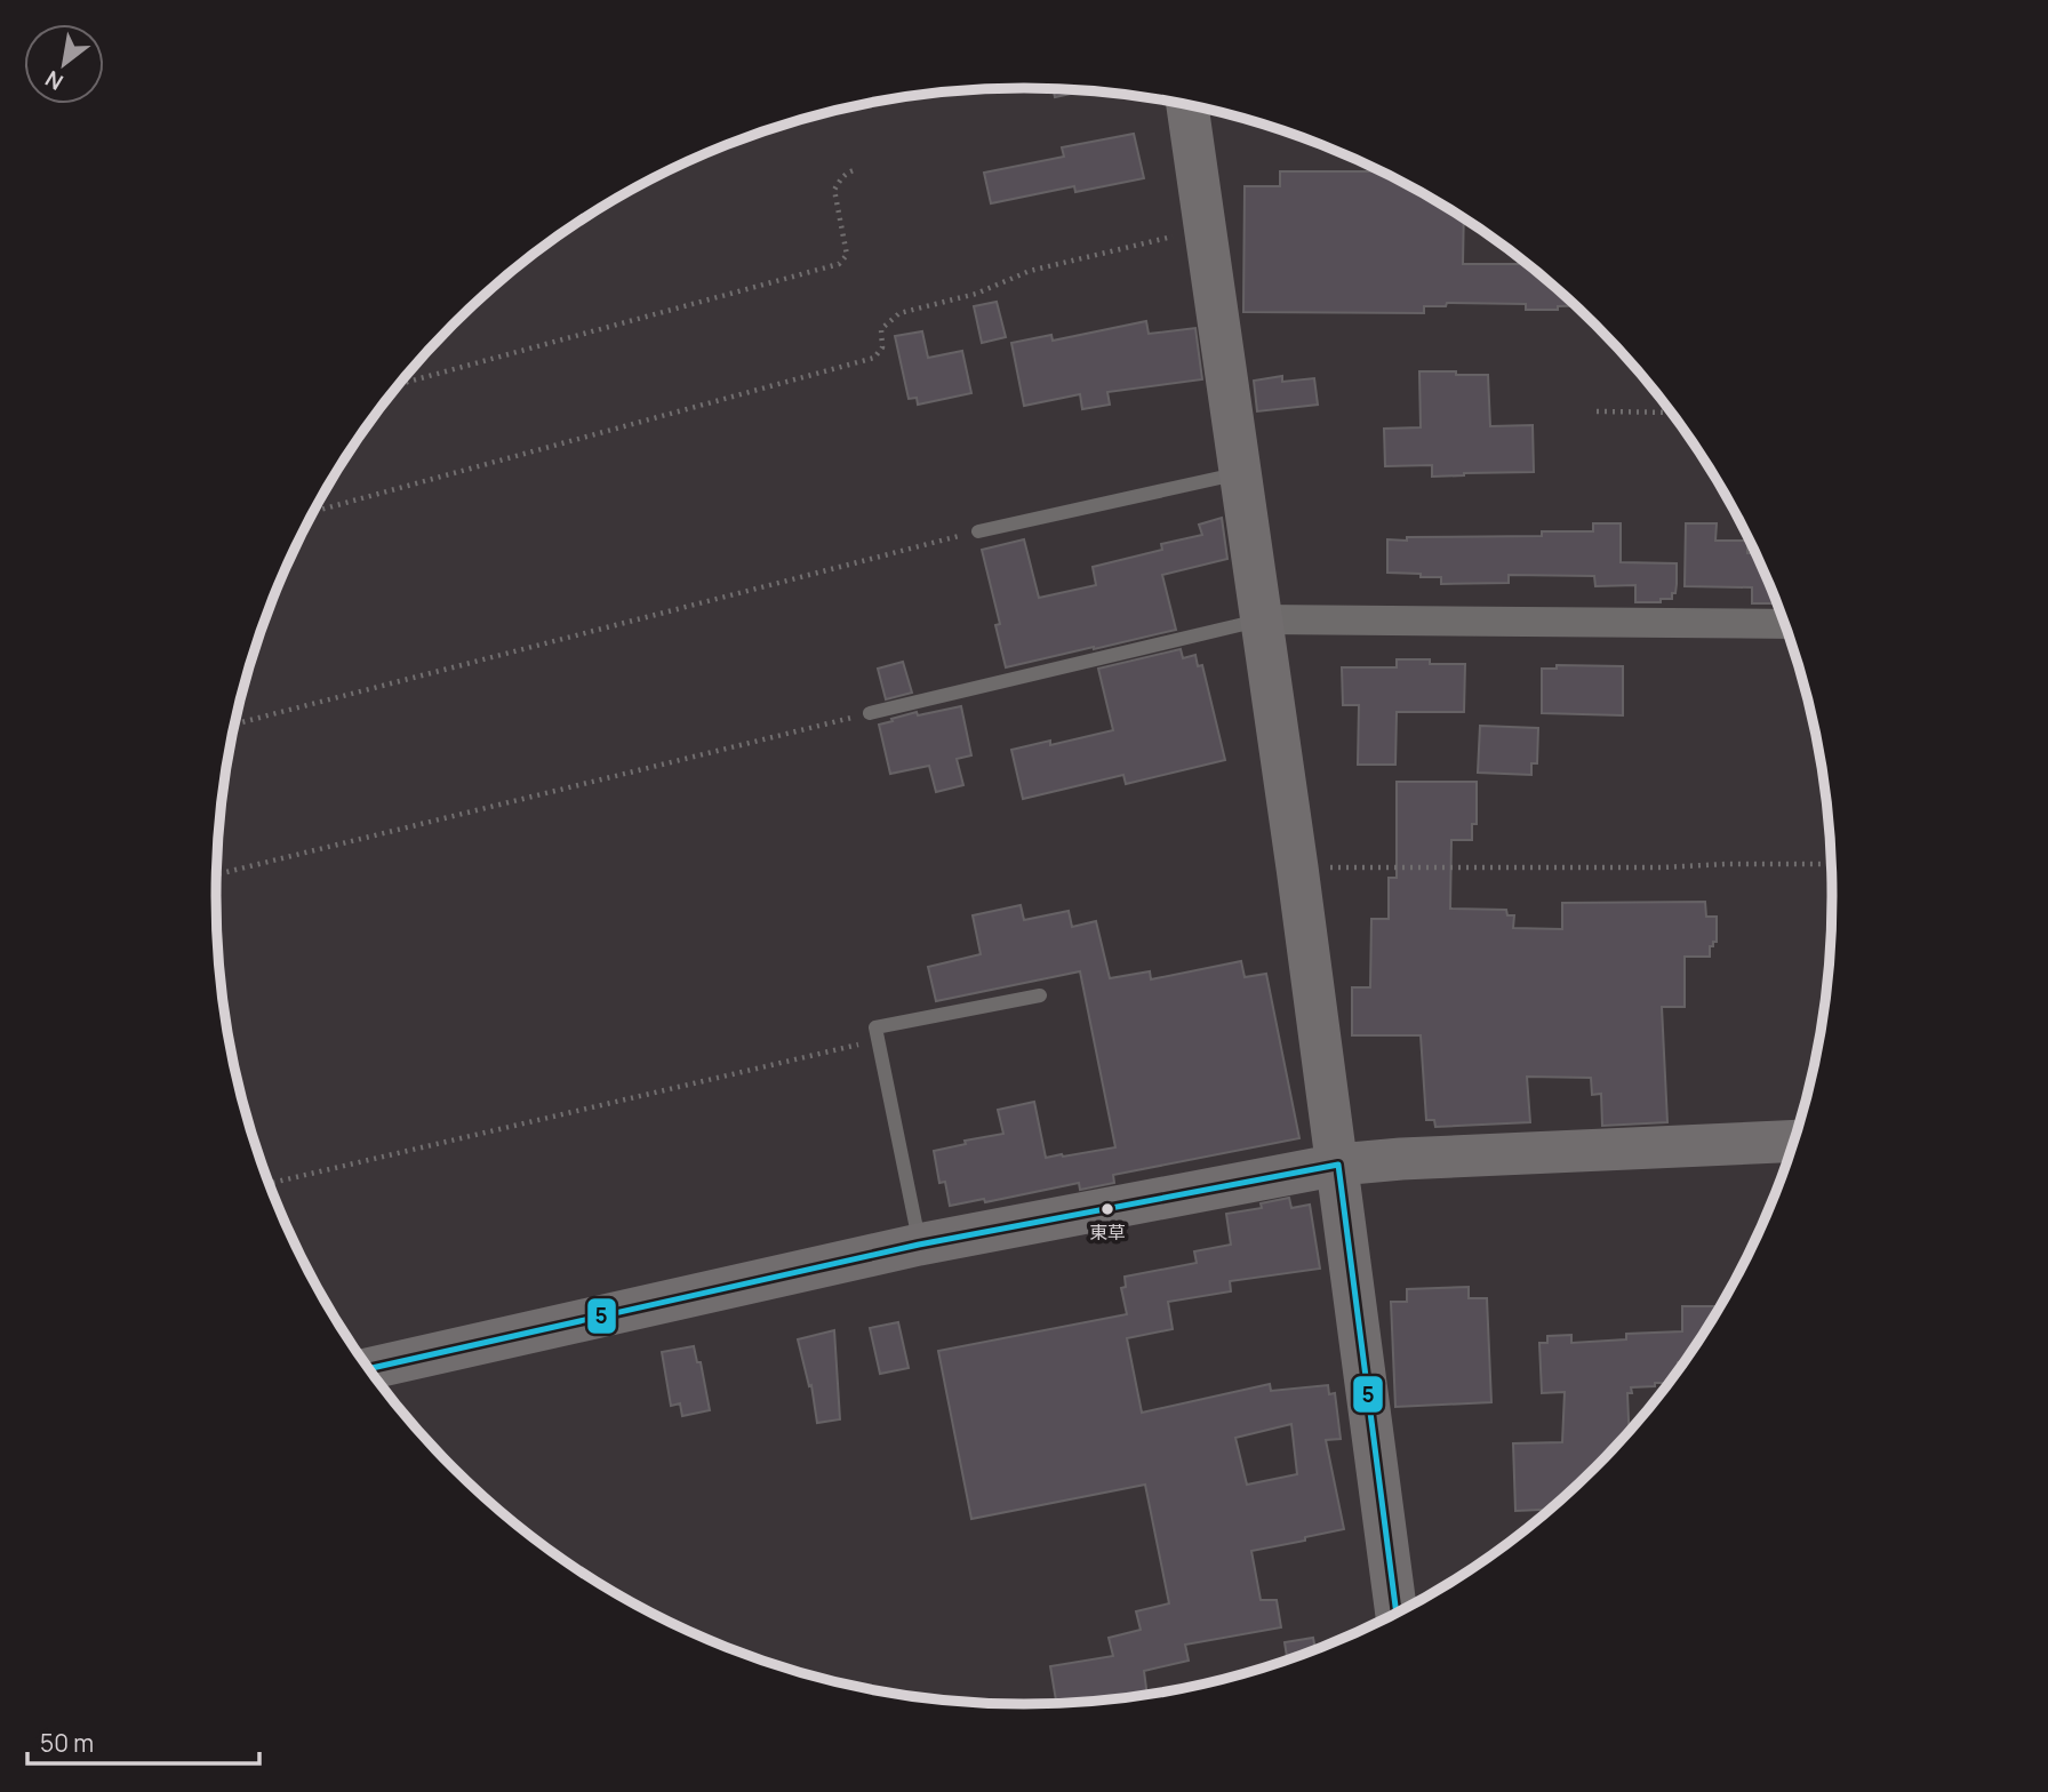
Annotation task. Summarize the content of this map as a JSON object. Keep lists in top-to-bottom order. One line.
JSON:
{"places":["東草"],"lines":["transit line 5"],"scale_bar":"50 m","north":"bottom left"}
